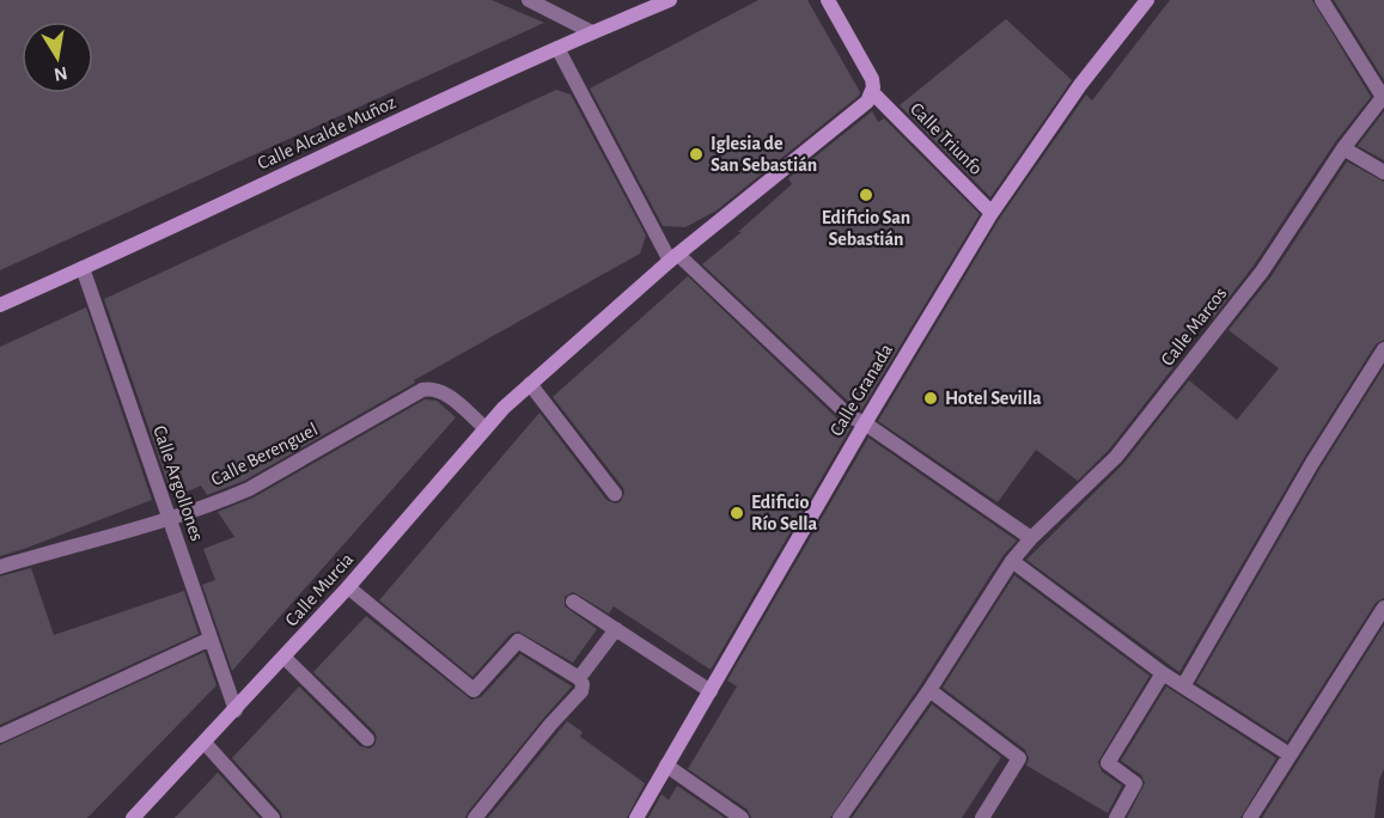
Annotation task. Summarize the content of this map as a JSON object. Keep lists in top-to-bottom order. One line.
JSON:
{"streets":{"main road":["Calle Alcalde Muñoz","Calle Triunfo","Calle Granada","Calle Murcia"],"street":["Calle Marcos","Calle Berenguel","Calle Argollones"]},"crossings":[["Calle Alcalde Muñoz","Calle Argollones"],["Calle Triunfo","Calle Granada"],["Calle Triunfo","Calle Murcia"],["Calle Berenguel","Calle Argollones"],["Calle Berenguel","Calle Murcia"],["Calle Argollones","Calle Murcia"]],"places":["Iglesia de San Sebastián","Edificio San Sebastián","Hotel Sevilla","Edificio Río Sella"],"north":"bottom"}
